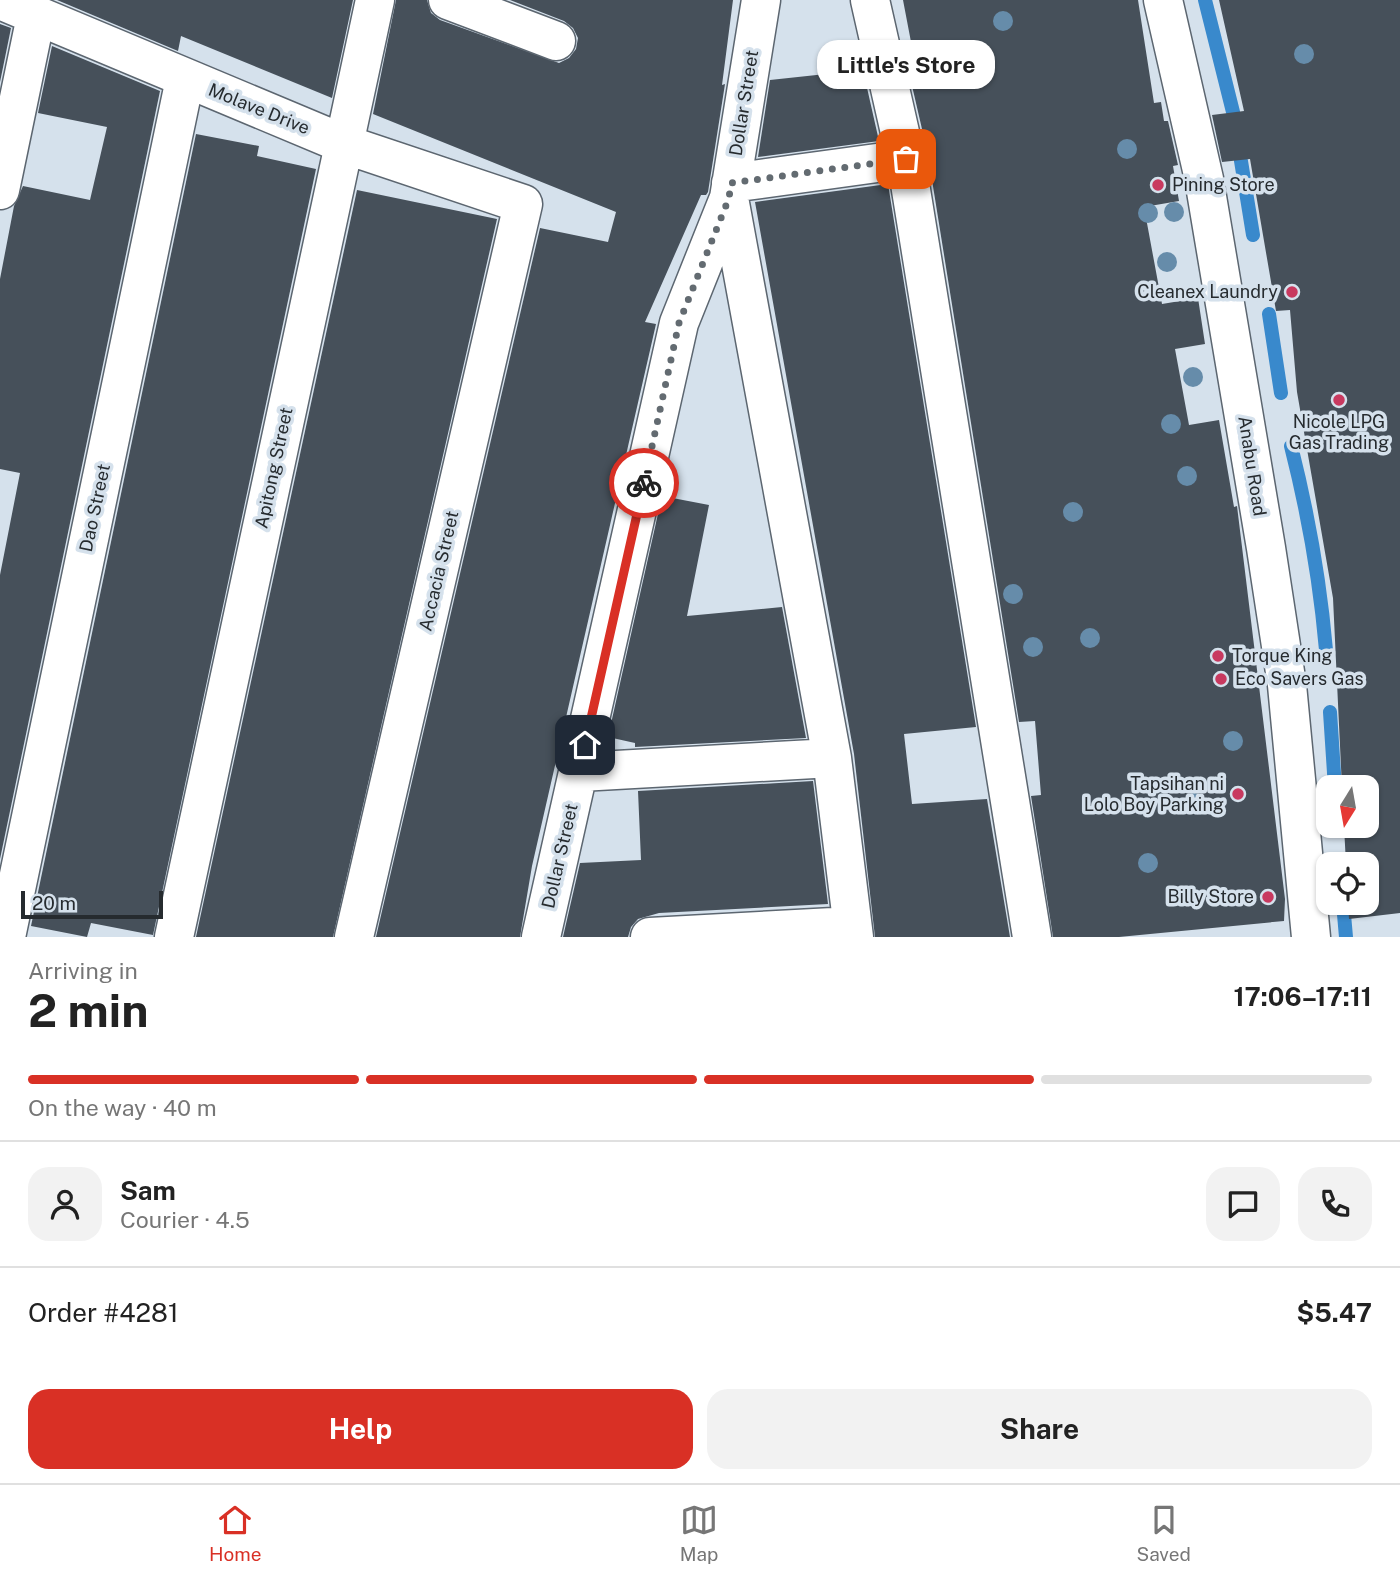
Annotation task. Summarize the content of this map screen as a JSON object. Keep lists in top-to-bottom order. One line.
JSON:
{"streets":{"street":["Dollar Street","Molave Drive","Anabu Road","Apitong Street","Dao Street","Accacia Street"]},"crossings":[["Molave Drive","Apitong Street"],["Molave Drive","Dao Street"],["Molave Drive","Accacia Street"]],"places":["Little's Store","Pining Store","Cleanex Laundry","Nicole LPG Gas Trading","Torque King","Eco Savers Gas","Tapsihan ni Lolo Boy Parking","Billy Store"],"scale_bar":"20 m","north":"bottom","page":{"bubble":"Little's Store","scale":"20 m","heading":["2 min","Arriving in","17:06–17:11"],"panel":["Sam","Courier · 4.5","Order #4281","$5.47"],"bar":"On the way · 40 m","buttons":["Help","Share"],"tabs":["Home","Map","Saved"]}}
